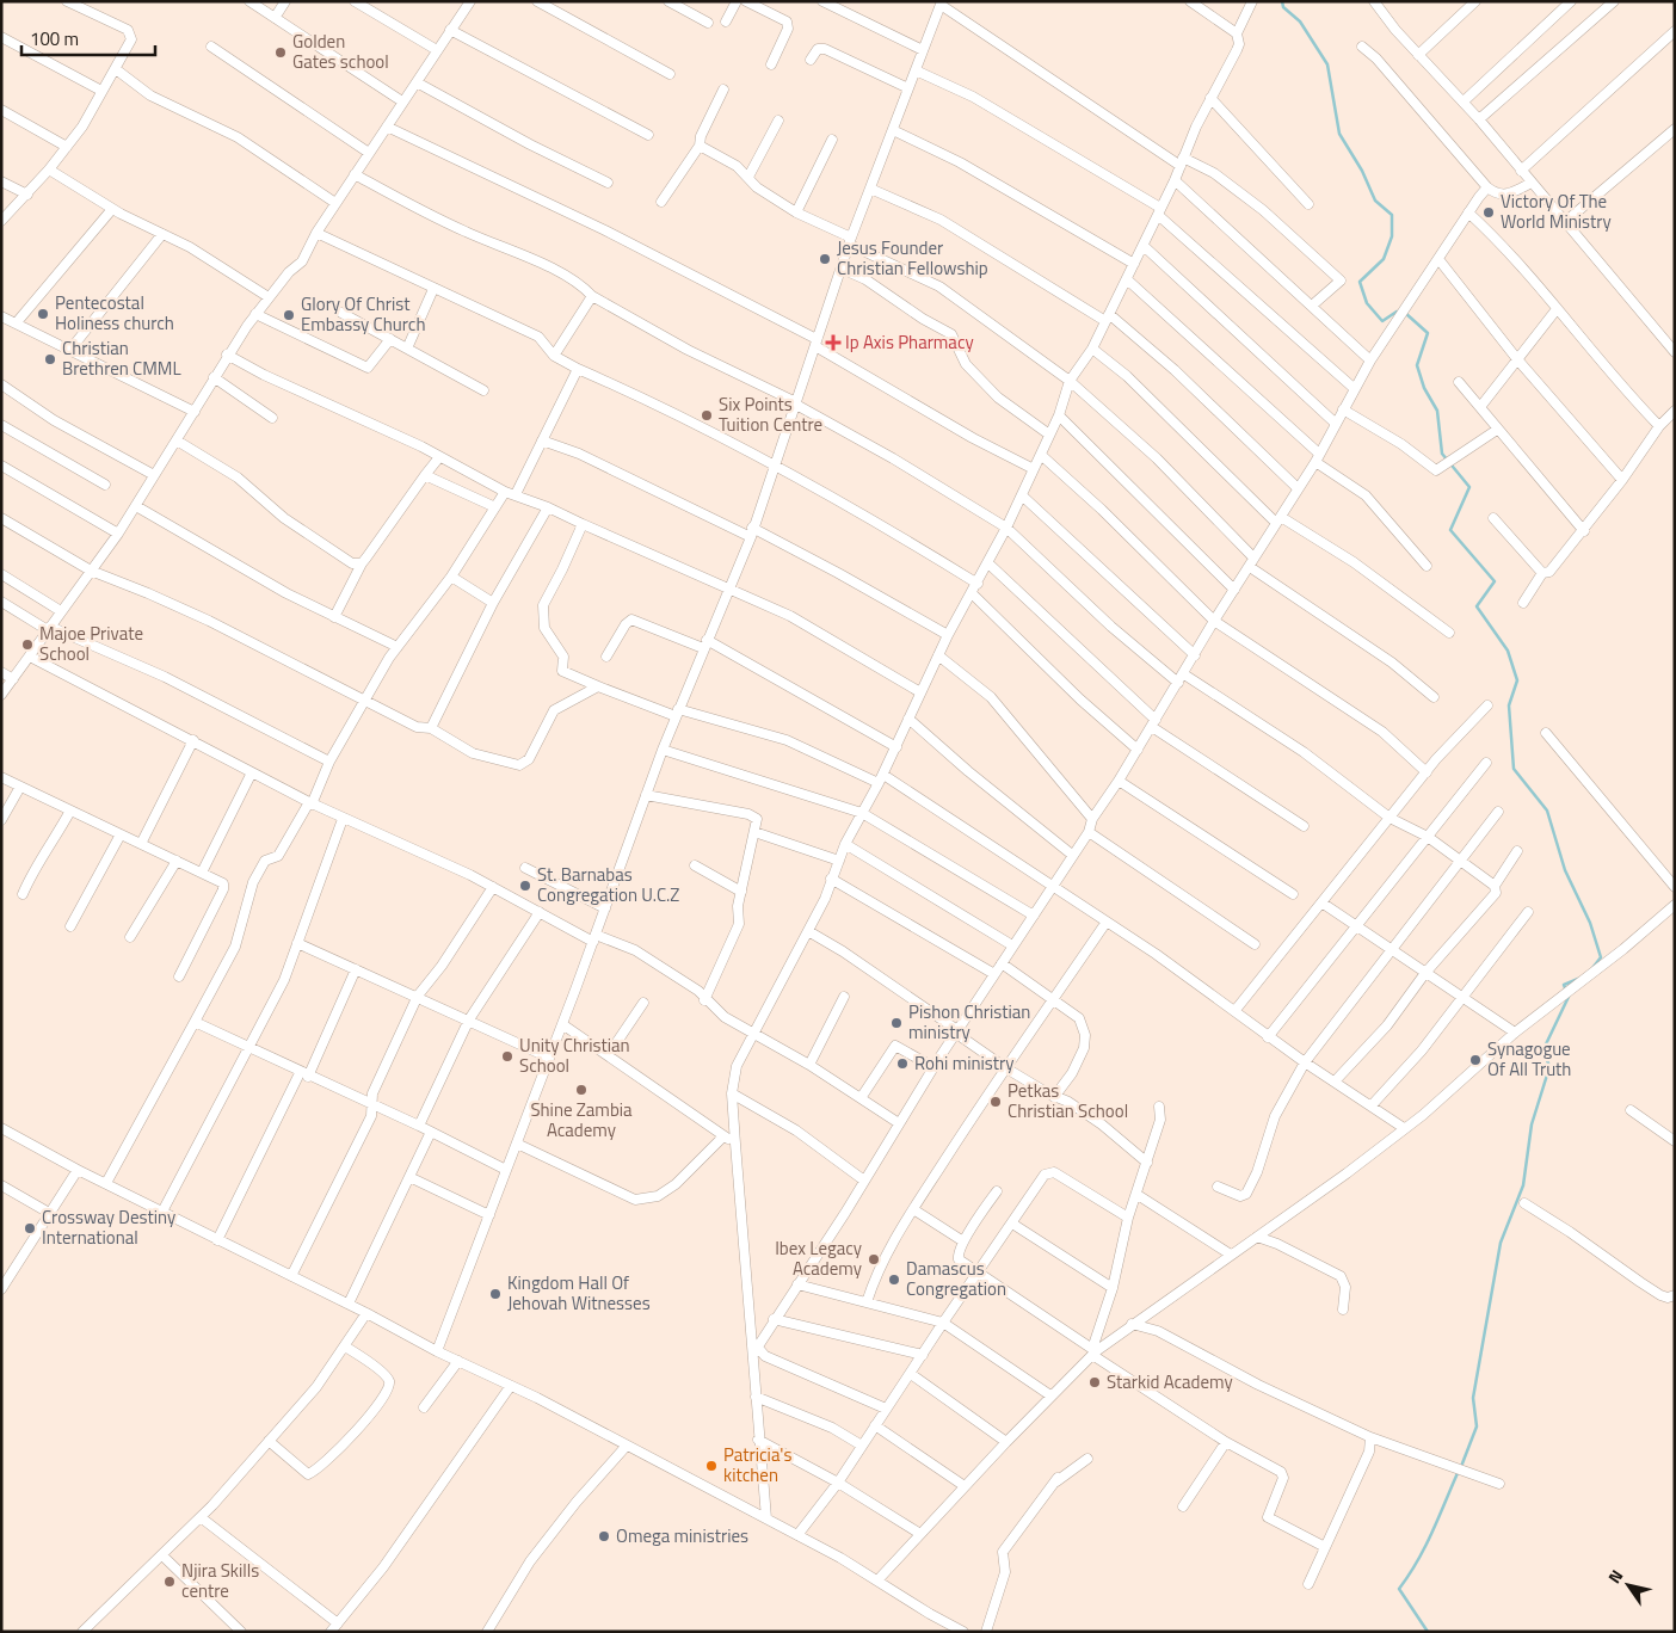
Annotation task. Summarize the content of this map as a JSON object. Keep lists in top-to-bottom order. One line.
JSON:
{"places":{"other":["Golden Gates school","Victory Of The World Ministry","Jesus Founder Christian Fellowship","Pentecostal Holiness church","Glory Of Christ Embassy Church","Christian Brethren CMML","Six Points Tuition Centre","Majoe Private School","St. Barnabas Congregation U.C.Z","Pishon Christian ministry","Unity Christian School","Synagogue Of All Truth","Rohi ministry","Shine Zambia Academy","Petkas Christian School","Crossway Destiny International","Ibex Legacy Academy","Damascus Congregation","Kingdom Hall Of Jehovah Witnesses","Starkid Academy","Patricia's kitchen","Omega ministries","Njira Skills centre"],"health":["Ip Axis Pharmacy"]},"scale_bar":"100 m","north":"top left"}
